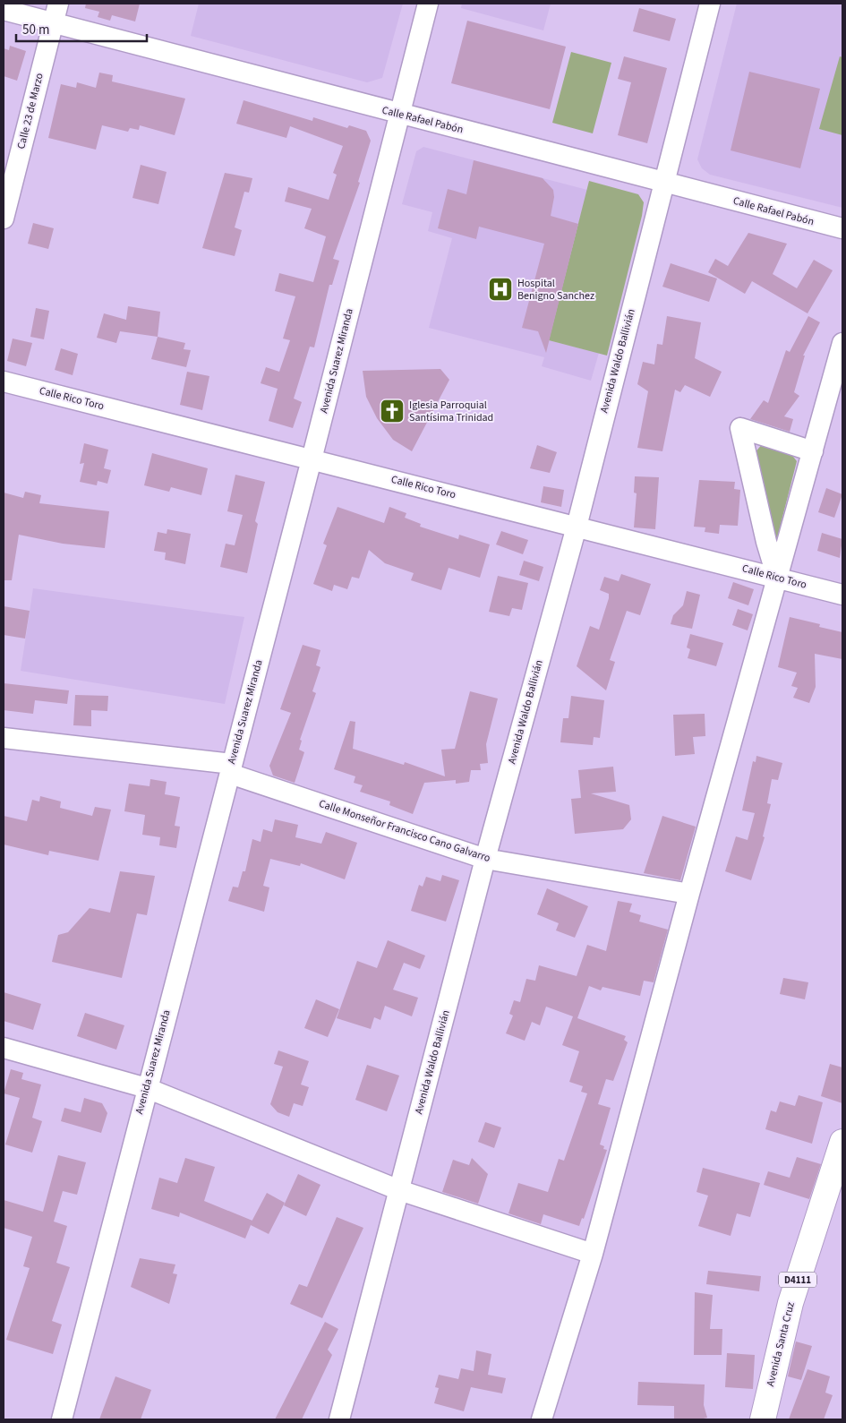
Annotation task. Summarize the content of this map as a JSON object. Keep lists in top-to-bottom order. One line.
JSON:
{"streets":{"main road":["D4111","Avenida Santa Cruz"],"street":["Calle 23 de Marzo","Calle Rafael Pabón","Avenida Suarez Miranda","Avenida Waldo Ballivián","Calle Rico Toro","Calle Monseñor Francisco Cano Galvarro"]},"crossings":[["Calle 23 de Marzo","Calle Rafael Pabón"],["Calle Rafael Pabón","Avenida Suarez Miranda"],["Calle Rafael Pabón","Avenida Waldo Ballivián"],["Avenida Suarez Miranda","Calle Rico Toro"],["Avenida Suarez Miranda","Calle Monseñor Francisco Cano Galvarro"],["Avenida Waldo Ballivián","Calle Rico Toro"],["Avenida Waldo Ballivián","Calle Monseñor Francisco Cano Galvarro"]],"places":{"hospital":["Hospital Benigno Sanchez"],"church":["Iglesia Parroquial Santísima Trinidad"]},"scale_bar":"50 m"}
